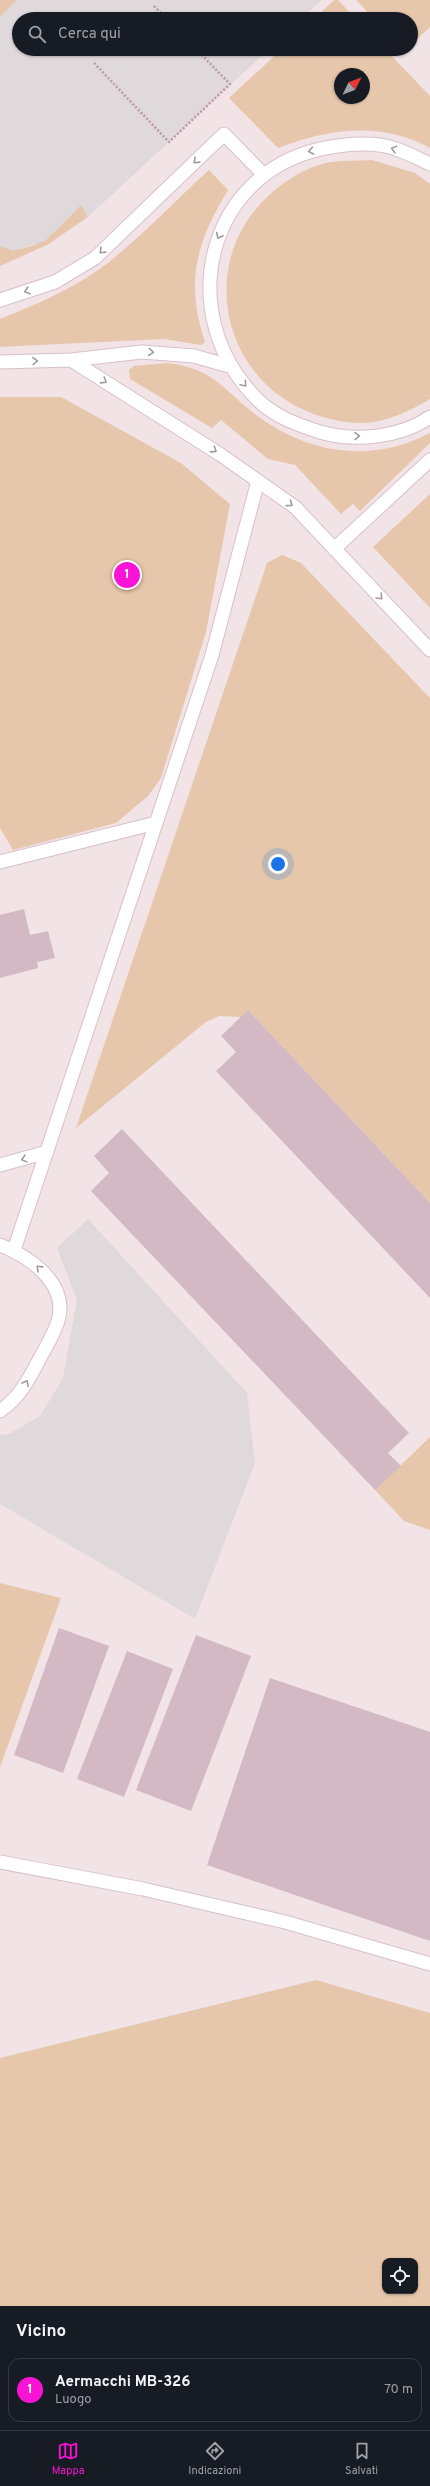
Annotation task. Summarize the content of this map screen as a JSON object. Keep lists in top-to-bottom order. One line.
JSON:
{"north":"top right","page":{"search":"Cerca qui","pins":"1","heading":"Vicino","list":[{"mark":"1","name":"Aermacchi MB-326","note":"Luogo","value":"70 m"}],"nav":["Mappa","Indicazioni","Salvati"]}}
